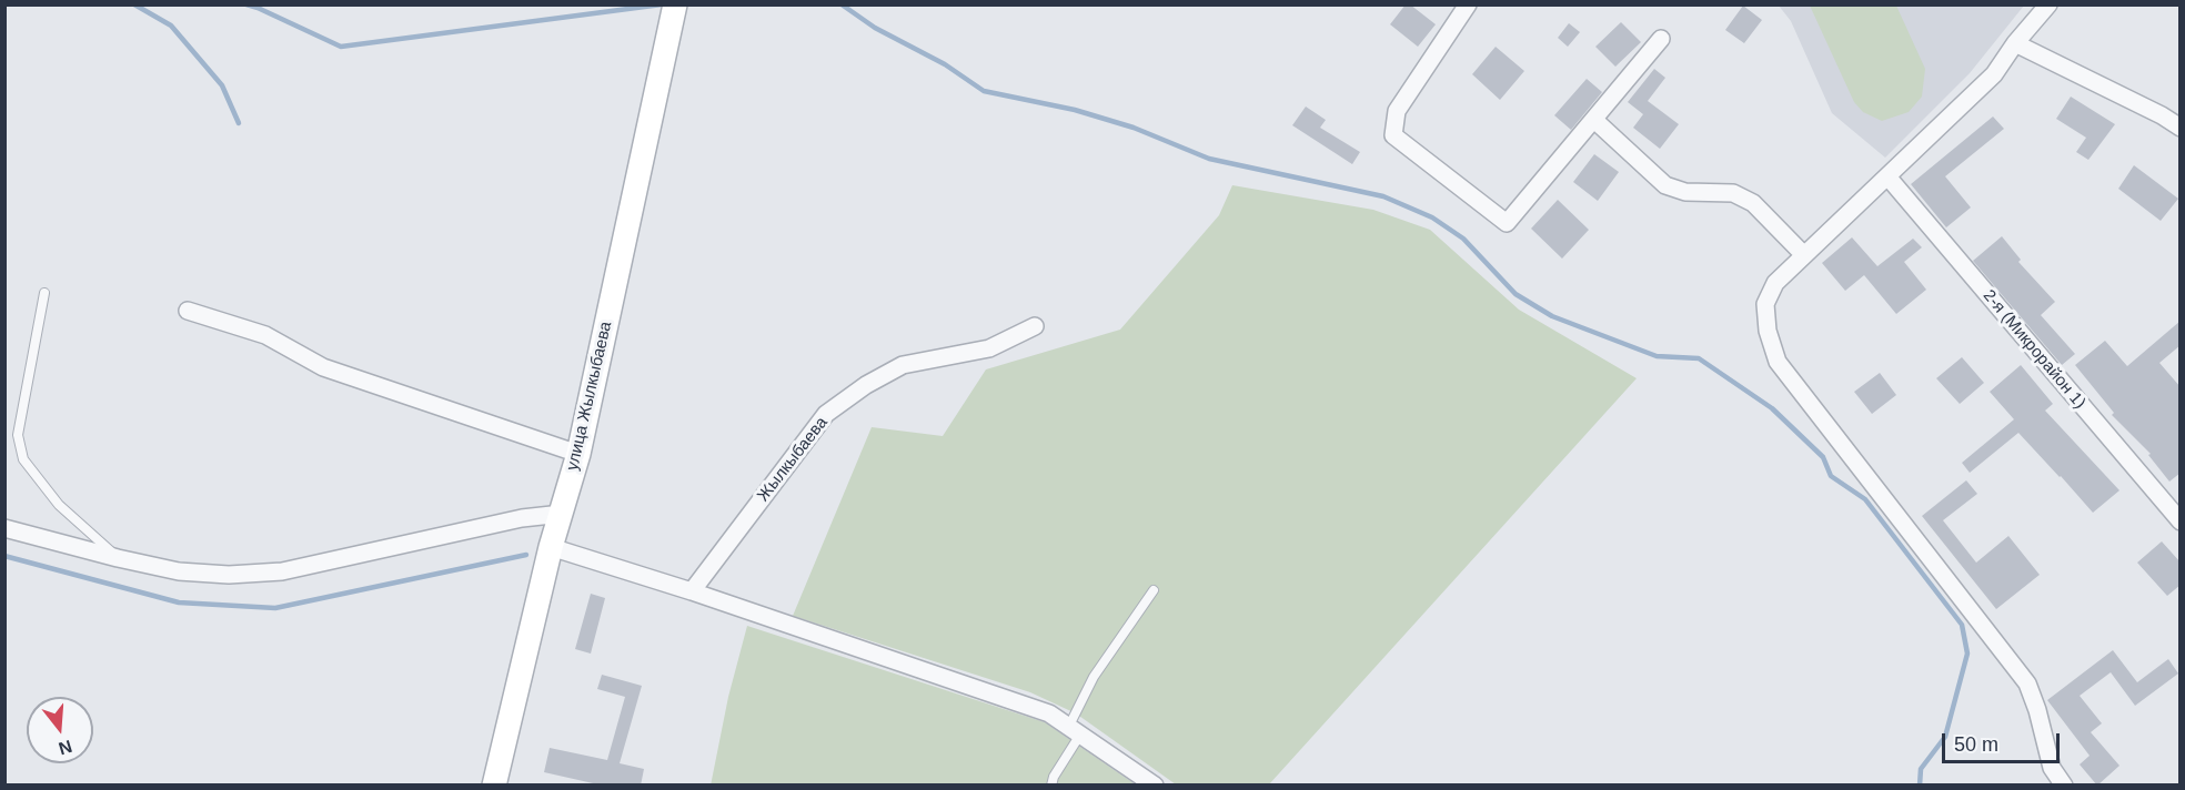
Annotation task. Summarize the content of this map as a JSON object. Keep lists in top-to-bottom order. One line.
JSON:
{"streets":{"main road":["улица Жылкыбаева"],"street":["2-я (Микрорайон 1)","Жылкыбаева"]},"scale_bar":"50 m","north":"bottom"}
